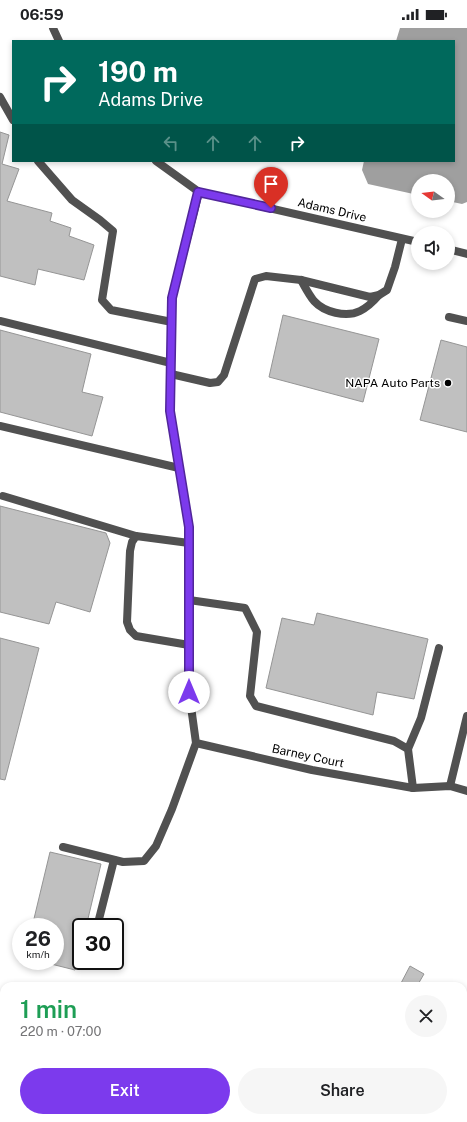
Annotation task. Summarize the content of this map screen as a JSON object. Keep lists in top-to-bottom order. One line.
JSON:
{"streets":{"street":["Adams Drive","Barney Court"]},"places":["NAPA Auto Parts"],"north":"left","page":{"status":"06:59","turn":["190 m","Adams Drive"],"speed":"26 km/h","limit":"30","heading":["1 min","220 m · 07:00"],"buttons":["Exit","Share"]}}
